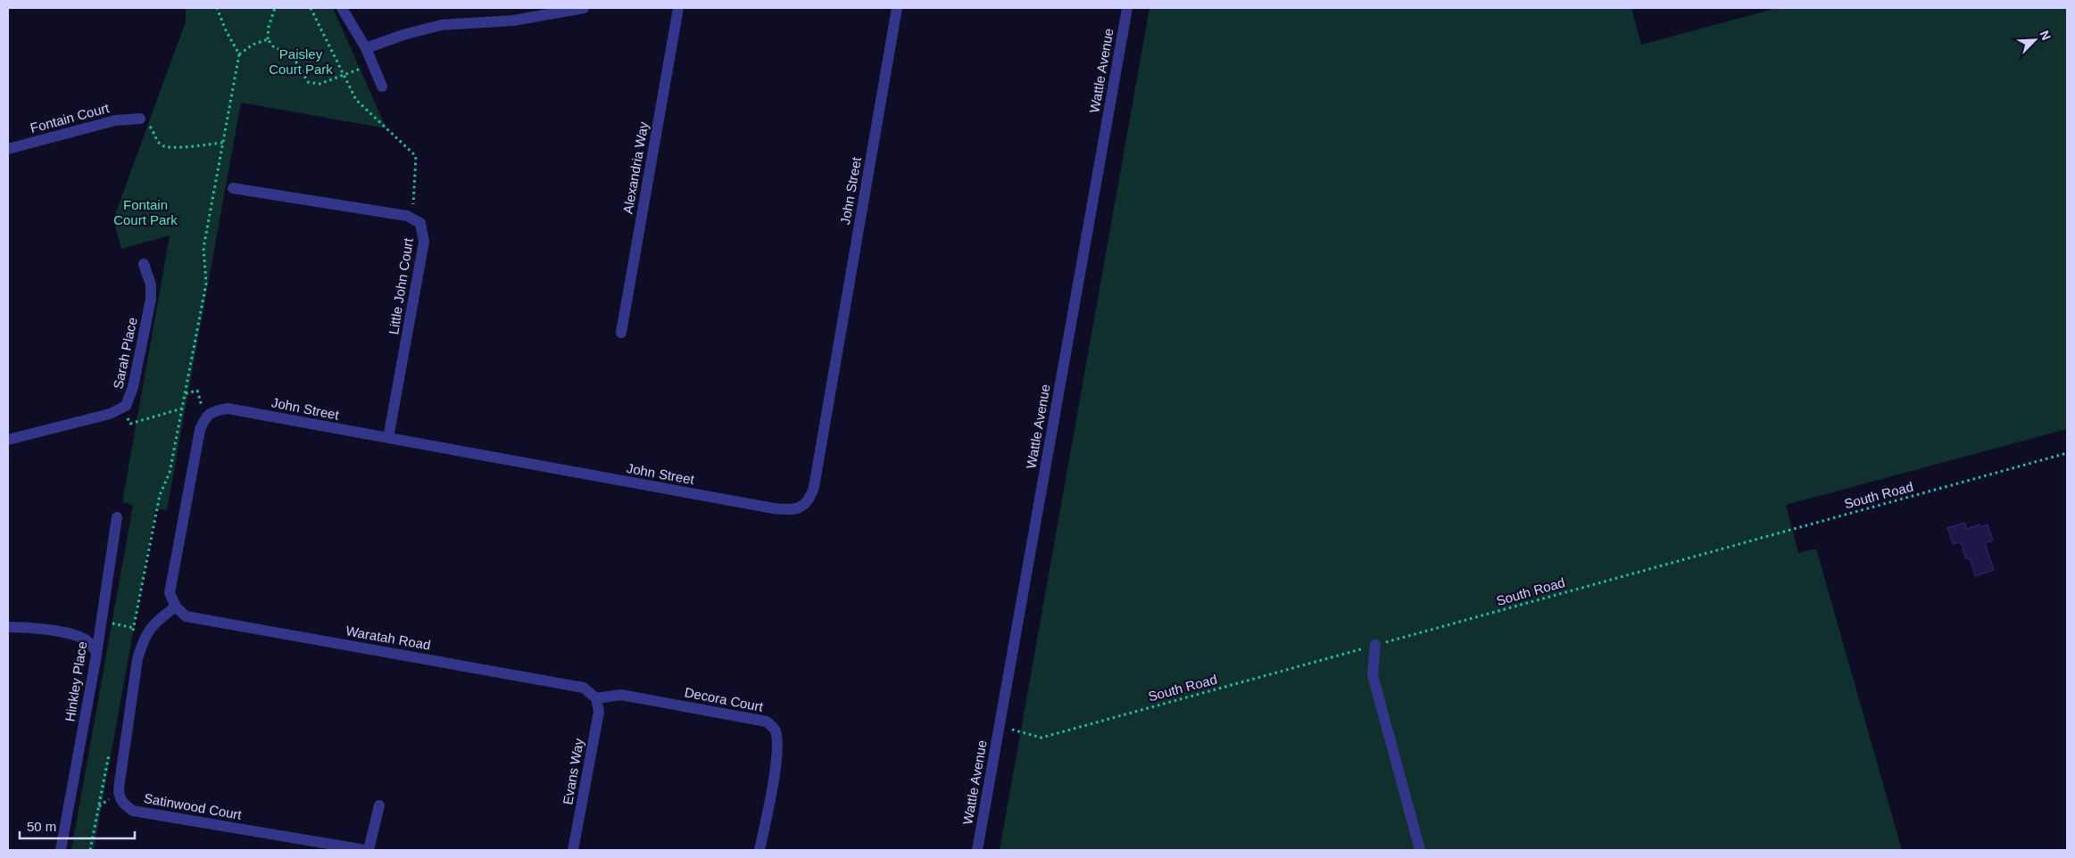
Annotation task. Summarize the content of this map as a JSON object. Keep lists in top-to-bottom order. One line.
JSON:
{"streets":{"street":["Wattle Avenue","Fontain Court","Alexandria Way","John Street","Little John Court","Sarah Place","Waratah Road","Hinkley Place","Decora Court","Evans Way","Satinwood Court"],"path":["South Road"]},"crossings":[["Wattle Avenue","South Road"],["John Street","Little John Court"],["Waratah Road","Decora Court"],["Waratah Road","Evans Way"],["Waratah Road","Satinwood Court"],["Decora Court","Evans Way"]],"parks":["Paisley Court Park","Fontain Court Park"],"scale_bar":"50 m","north":"top right"}
